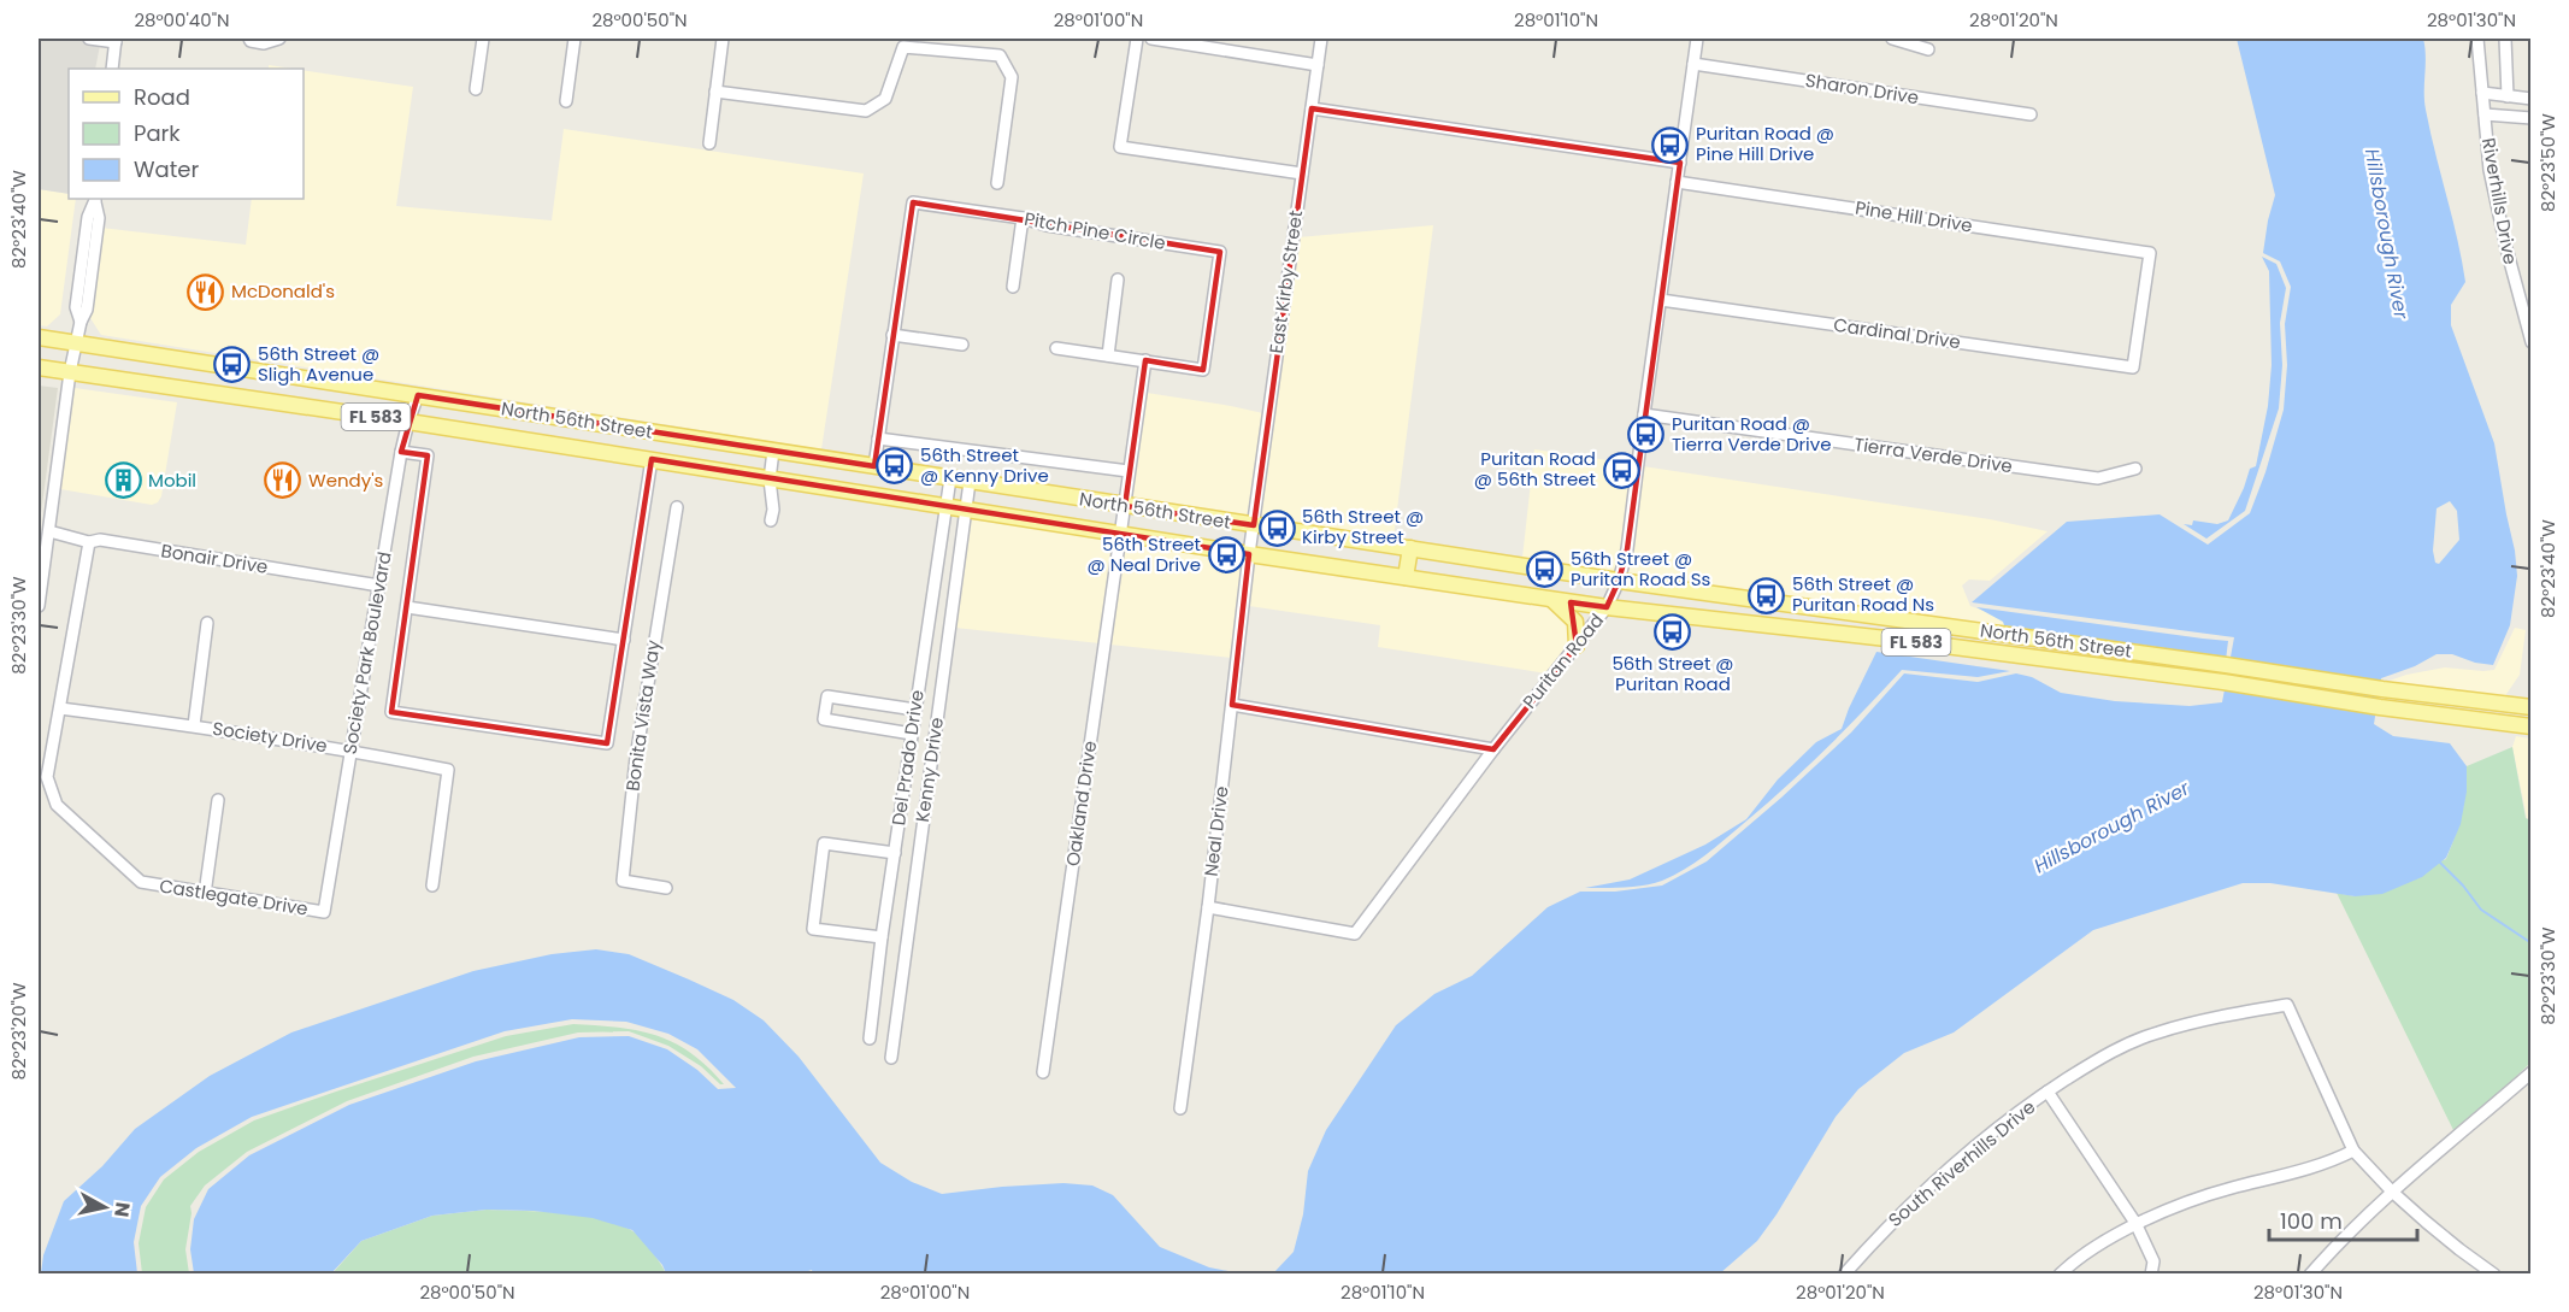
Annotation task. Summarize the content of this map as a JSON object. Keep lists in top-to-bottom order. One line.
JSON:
{"streets":{"main road":["FL 583","North 56th Street"],"street":["Sharon Drive","Riverhills Drive","Pine Hill Drive","Pitch Pine Circle","East Kirby Street","Cardinal Drive","Tierra Verde Drive","Bonair Drive","Society Park Boulevard","Puritan Road","Bonita Vista Way","Society Drive","Del Prado Drive","Kenny Drive","Oakland Drive","Neal Drive","Castlegate Drive","South Riverhills Drive"]},"crossings":[["Sharon Drive","Puritan Road"],["Pine Hill Drive","Cardinal Drive"],["Pine Hill Drive","Puritan Road"],["Pitch Pine Circle","North 56th Street"],["East Kirby Street","North 56th Street"],["East Kirby Street","Neal Drive"],["Cardinal Drive","Puritan Road"],["North 56th Street","Society Park Boulevard"],["North 56th Street","Puritan Road"],["North 56th Street","Del Prado Drive"],["North 56th Street","Kenny Drive"],["North 56th Street","Oakland Drive"],["North 56th Street","Neal Drive"],["Tierra Verde Drive","Puritan Road"],["Bonair Drive","Society Park Boulevard"],["Bonair Drive","Castlegate Drive"],["Society Park Boulevard","Society Drive"],["Society Park Boulevard","Castlegate Drive"],["Puritan Road","Neal Drive"],["Society Drive","Castlegate Drive"]],"water":["Hillsborough River"],"places":{"bus stop":["Puritan Road @ Pine Hill Drive","56th Street @ Sligh Avenue","Puritan Road @ Tierra Verde Drive","56th Street @ Kenny Drive","Puritan Road @ 56th Street","56th Street @ Kirby Street","56th Street @ Neal Drive","56th Street @ Puritan Road Ss","56th Street @ Puritan Road Ns","56th Street @ Puritan Road"],"restaurant":["McDonald's","Wendy's"],"building":["Mobil"]},"legend":["Road","Park","Water"],"scale_bar":"100 m","north":"right","coordinates":["28°00'40\"N","28°00'50\"N","28°01'00\"N","28°01'10\"N","28°01'20\"N","28°01'30\"N","82°23'50\"W","82°23'40\"W","82°23'30\"W","82°23'20\"W"]}
